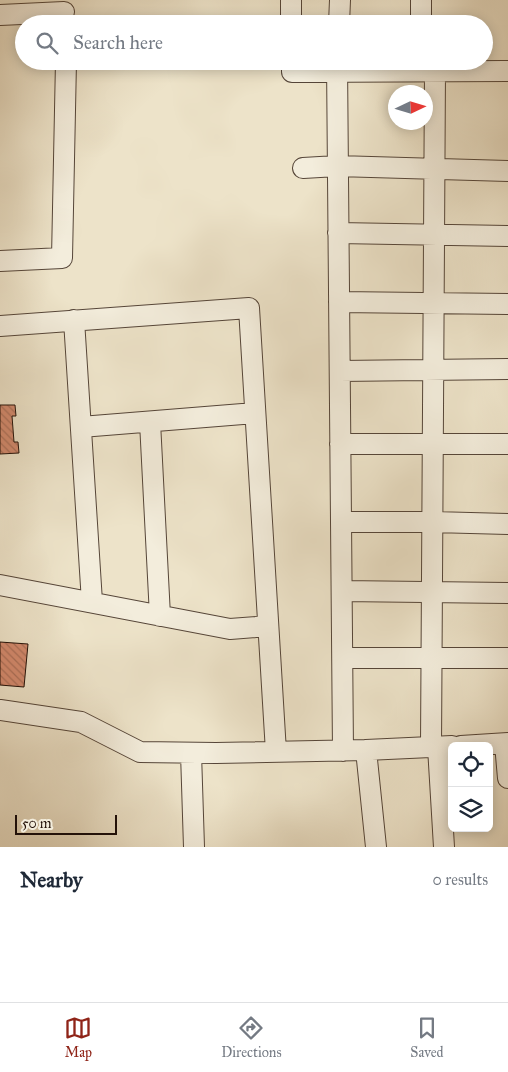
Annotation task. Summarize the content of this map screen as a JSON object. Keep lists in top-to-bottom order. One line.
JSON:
{"scale_bar":"50 m","north":"right","page":{"search":"Search here","scale":"50 m","heading":["Nearby","0 results"],"nav":["Map","Directions","Saved"]}}
